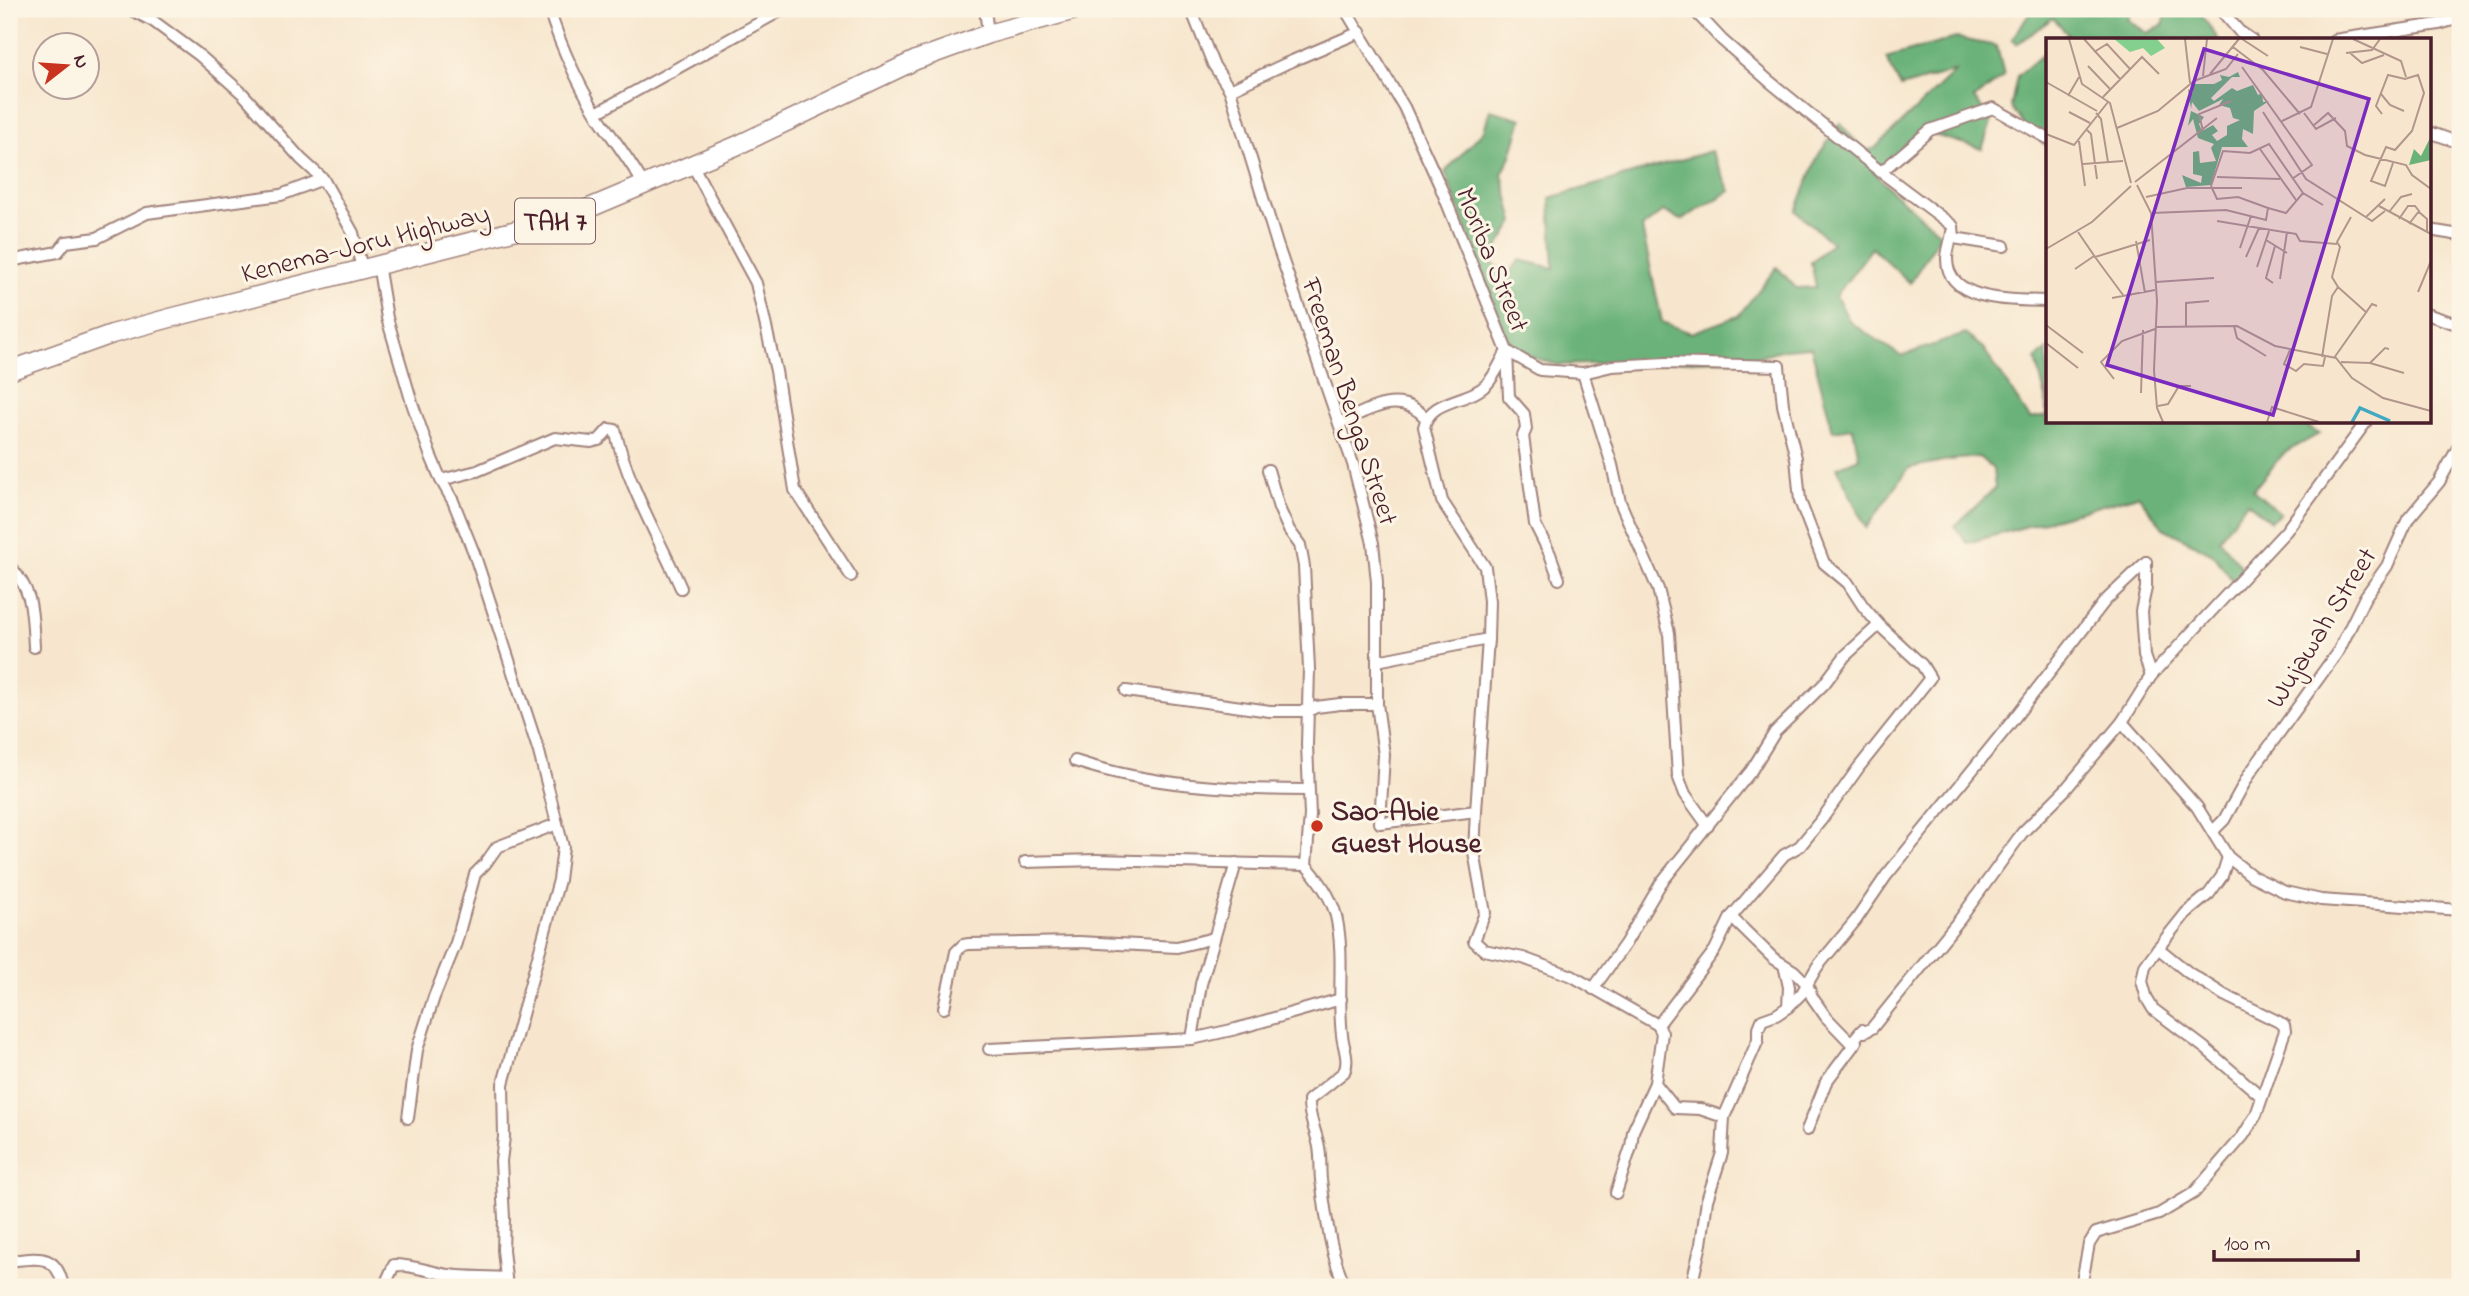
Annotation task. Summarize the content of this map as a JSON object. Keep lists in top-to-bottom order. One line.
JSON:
{"streets":{"highway":["TAH 7","Kenema-Joru Highway"],"street":["Moriba Street","Freeman Benga Street","Wujawah Street"]},"places":["Sao-Abie Guest House"],"scale_bar":"100 m","north":"right"}
